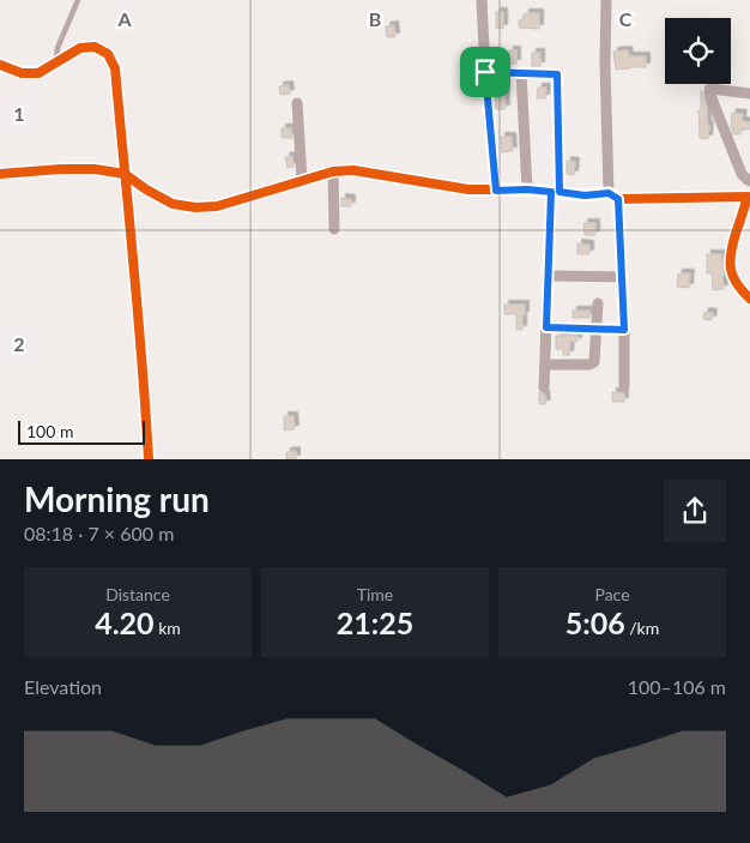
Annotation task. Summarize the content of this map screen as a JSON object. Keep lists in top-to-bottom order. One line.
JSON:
{"scale_bar":"100 m","page":{"scale":"100 m","heading":["Morning run","08:18 · 7 × 600 m"],"stats":[["Distance","4.20 km"],["Time","21:25"],["Pace","5:06 /km"]],"chart":["Elevation","100–106 m"]},"grid":{"columns":["A","B","C"],"rows":["1","2"]}}
